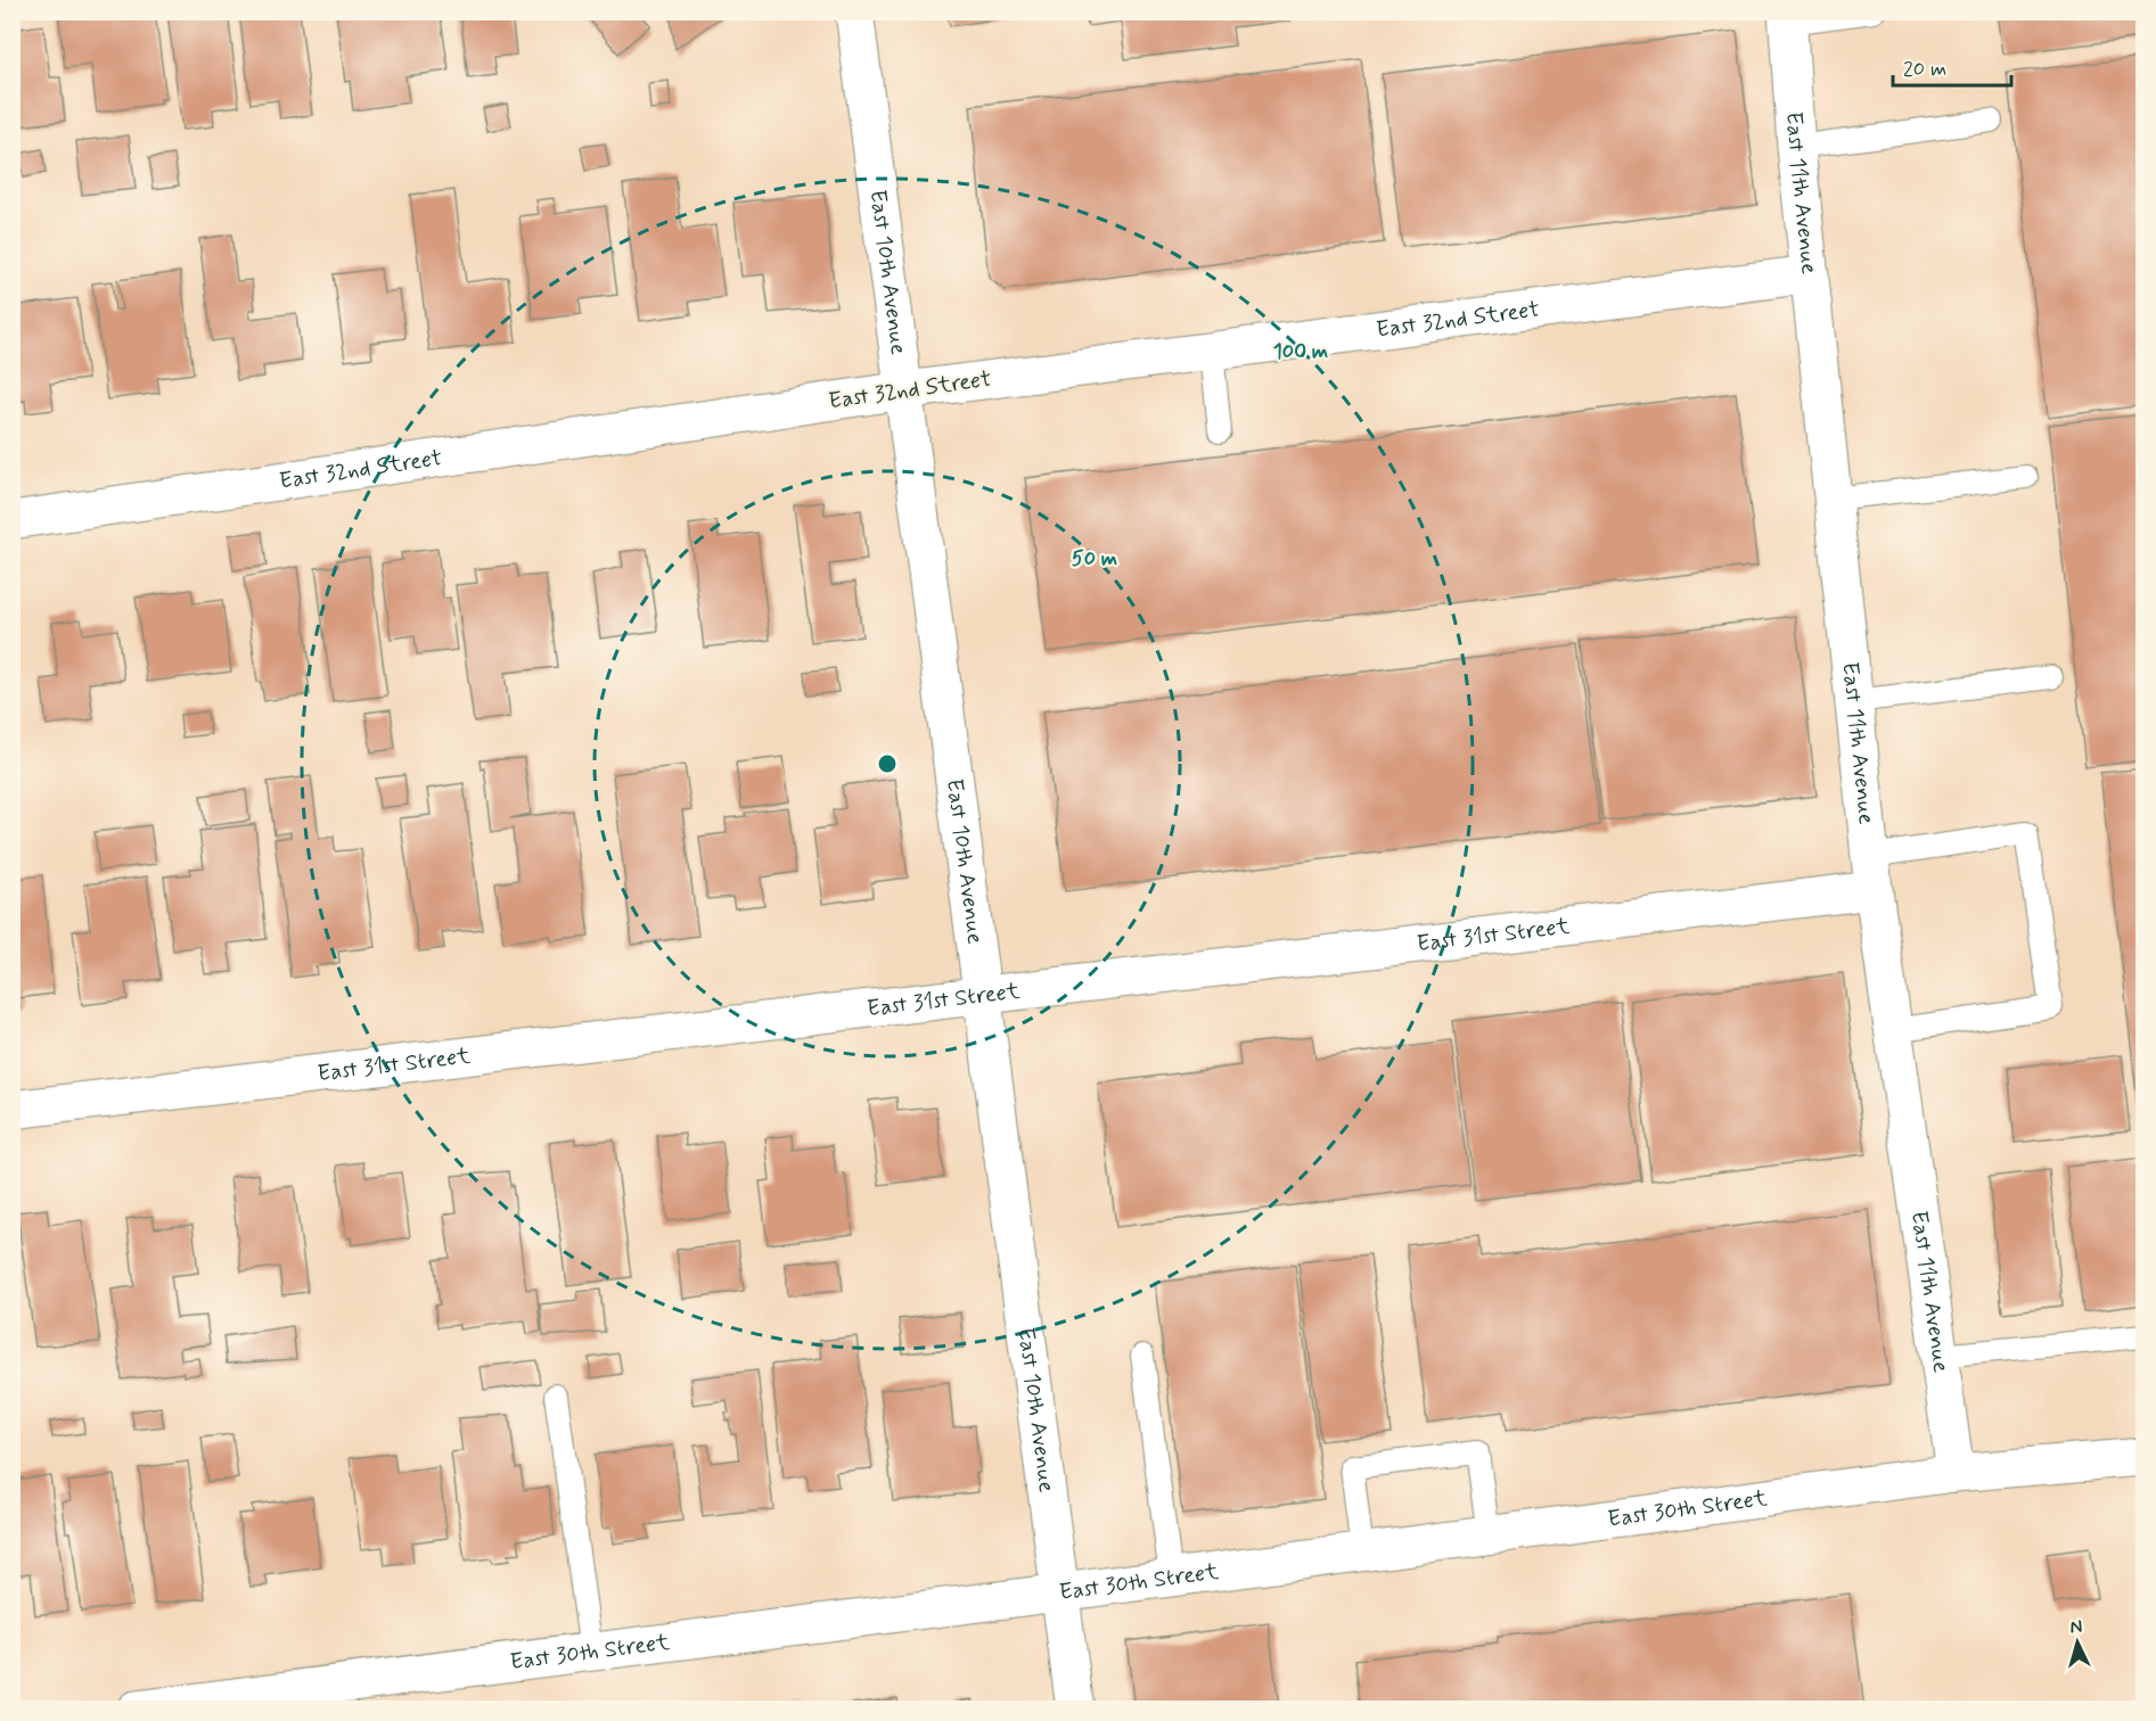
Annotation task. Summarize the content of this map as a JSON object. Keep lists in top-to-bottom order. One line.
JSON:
{"streets":{"street":["East 11th Avenue","East 10th Avenue","East 32nd Street","East 31st Street","East 30th Street"]},"crossings":[["East 11th Avenue","East 32nd Street"],["East 11th Avenue","East 31st Street"],["East 11th Avenue","East 30th Street"],["East 10th Avenue","East 32nd Street"],["East 10th Avenue","East 31st Street"],["East 10th Avenue","East 30th Street"]],"scale_bar":"20 m","north":"top","rings":["100 m","50 m"]}
